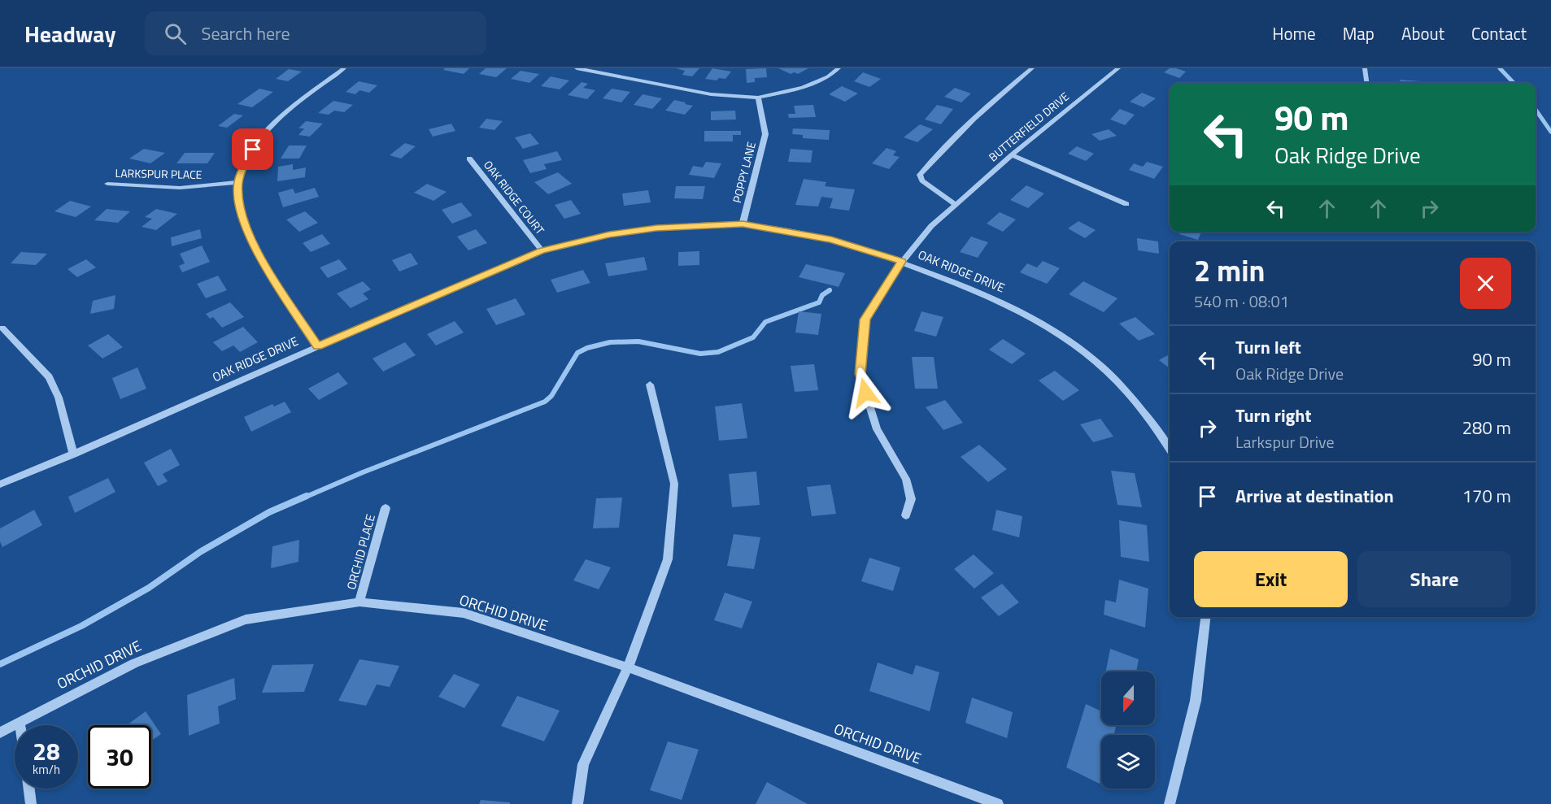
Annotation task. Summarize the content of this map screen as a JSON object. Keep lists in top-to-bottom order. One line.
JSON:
{"streets":{"street":["BUTTERFIELD DRIVE","POPPY LANE","LARKSPUR PLACE","OAK RIDGE COURT","OAK RIDGE DRIVE","ORCHID PLACE","ORCHID DRIVE"]},"crossings":[["BUTTERFIELD DRIVE","OAK RIDGE DRIVE"],["POPPY LANE","OAK RIDGE DRIVE"],["OAK RIDGE COURT","OAK RIDGE DRIVE"],["ORCHID PLACE","ORCHID DRIVE"]],"north":"bottom","page":{"header":"Headway","search":"Search here","nav":["Home","Map","About","Contact"],"turn":["90 m","Oak Ridge Drive"],"heading":["2 min","540 m · 08:01"],"list":[{"name":"Turn left","note":"Oak Ridge Drive","value":"90 m"},{"name":"Turn right","note":"Larkspur Drive","value":"280 m"},{"name":"Arrive at destination","value":"170 m"}],"buttons":["Exit","Share"],"speed":"28 km/h","limit":"30"}}
